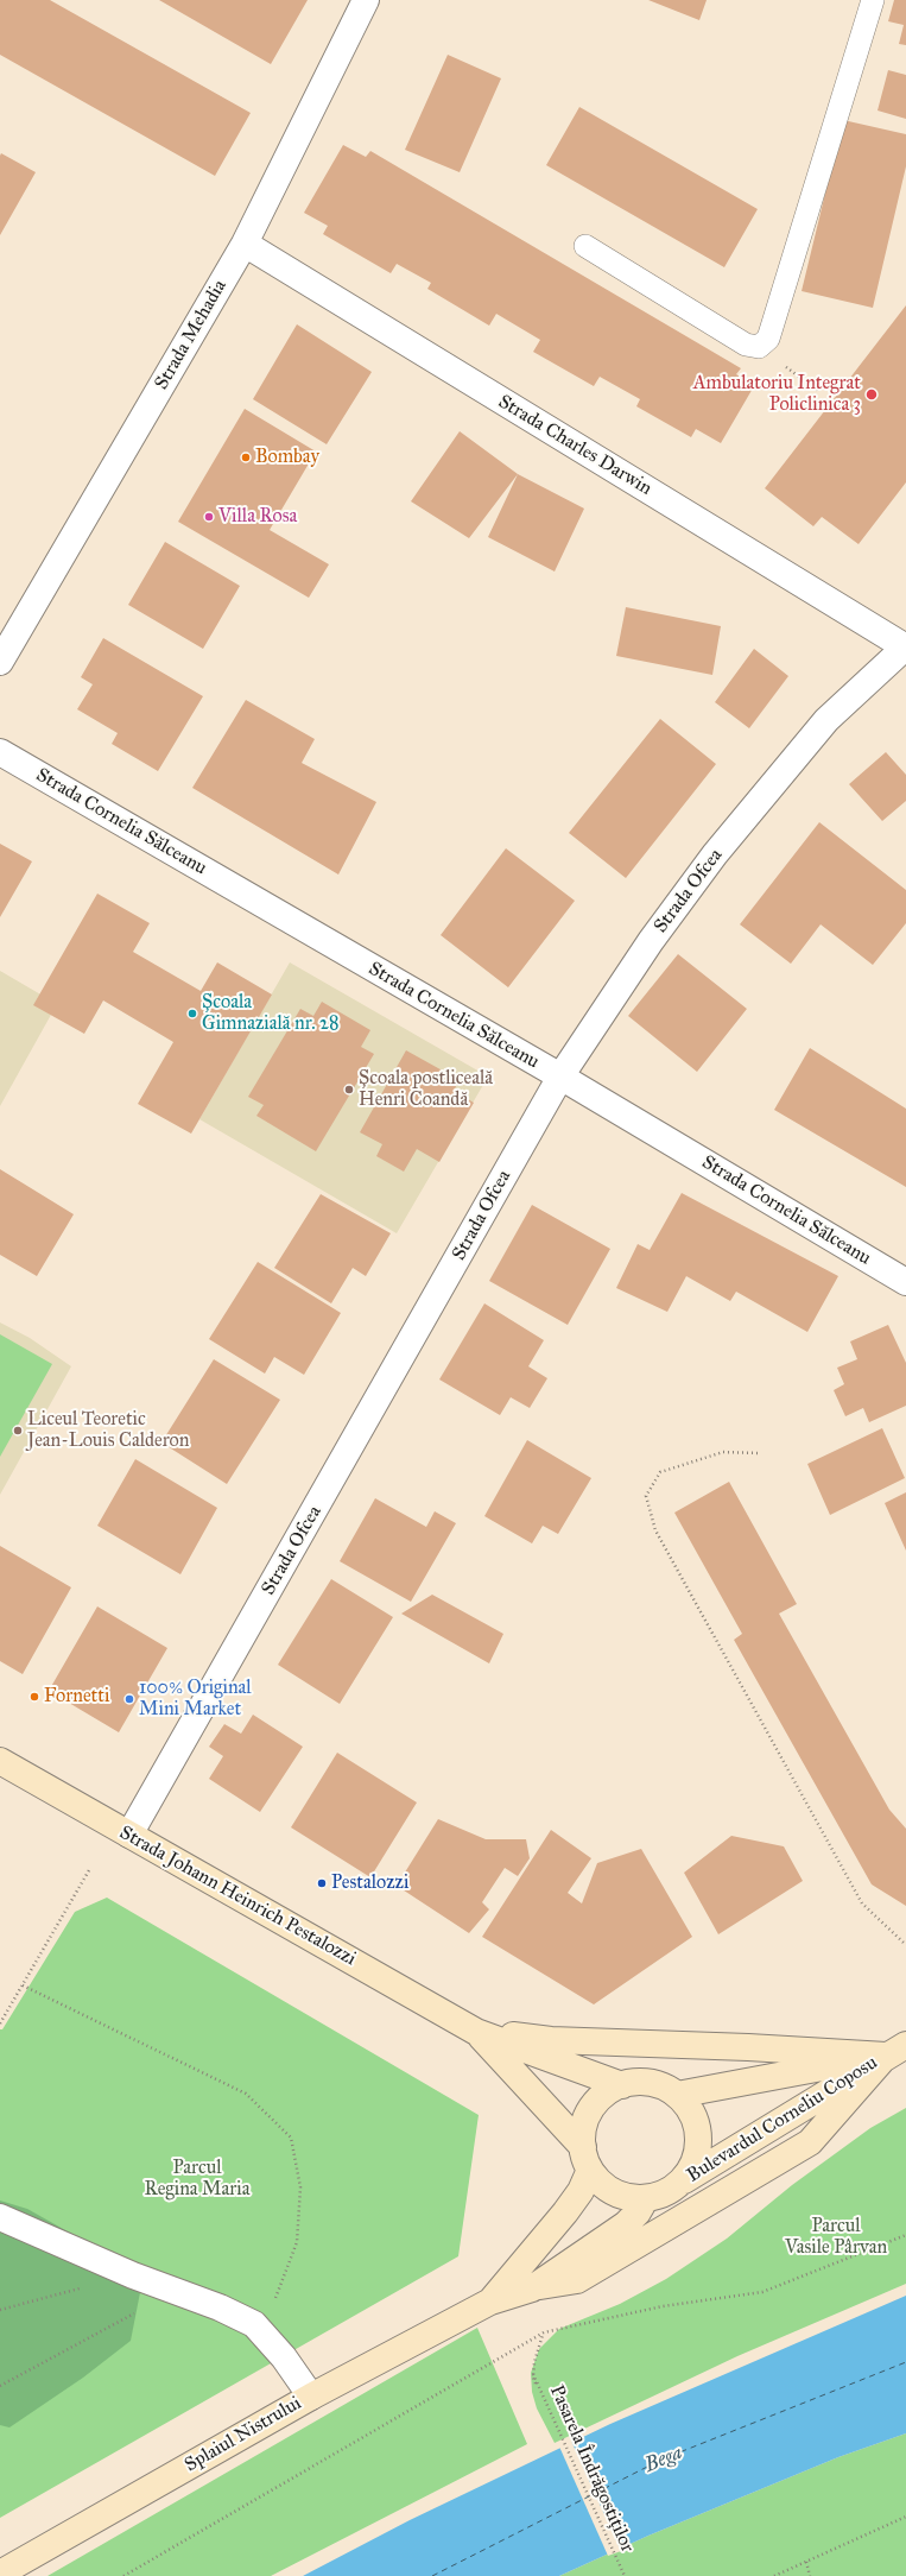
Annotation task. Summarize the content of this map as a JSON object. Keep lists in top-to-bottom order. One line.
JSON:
{"streets":{"main road":["Strada Johann Heinrich Pestalozzi","Bulevardul Corneliu Coposu","Splaiul Nistrului"],"street":["Strada Mehadia","Strada Charles Darwin","Strada Cornelia Sălceanu","Strada Ofcea"],"path":["Pasarela Îndrăgostiților"]},"crossings":[["Strada Mehadia","Strada Charles Darwin"],["Strada Charles Darwin","Strada Ofcea"],["Strada Cornelia Sălceanu","Strada Ofcea"],["Strada Ofcea","Strada Johann Heinrich Pestalozzi"],["Strada Johann Heinrich Pestalozzi","Bulevardul Corneliu Coposu"],["Strada Johann Heinrich Pestalozzi","Splaiul Nistrului"],["Bulevardul Corneliu Coposu","Splaiul Nistrului"]],"water":["Bega"],"parks":["Parcul Regina Maria","Parcul Vasile Pârvan"],"places":["Ambulatoriu Integrat Policlinica 3","Bombay","Villa Rosa","Școala Gimnazială nr. 28","Școala postliceală Henri Coandă","Liceul Teoretic Jean-Louis Calderon","Fornetti","100% Original Mini Market","Pestalozzi"]}
